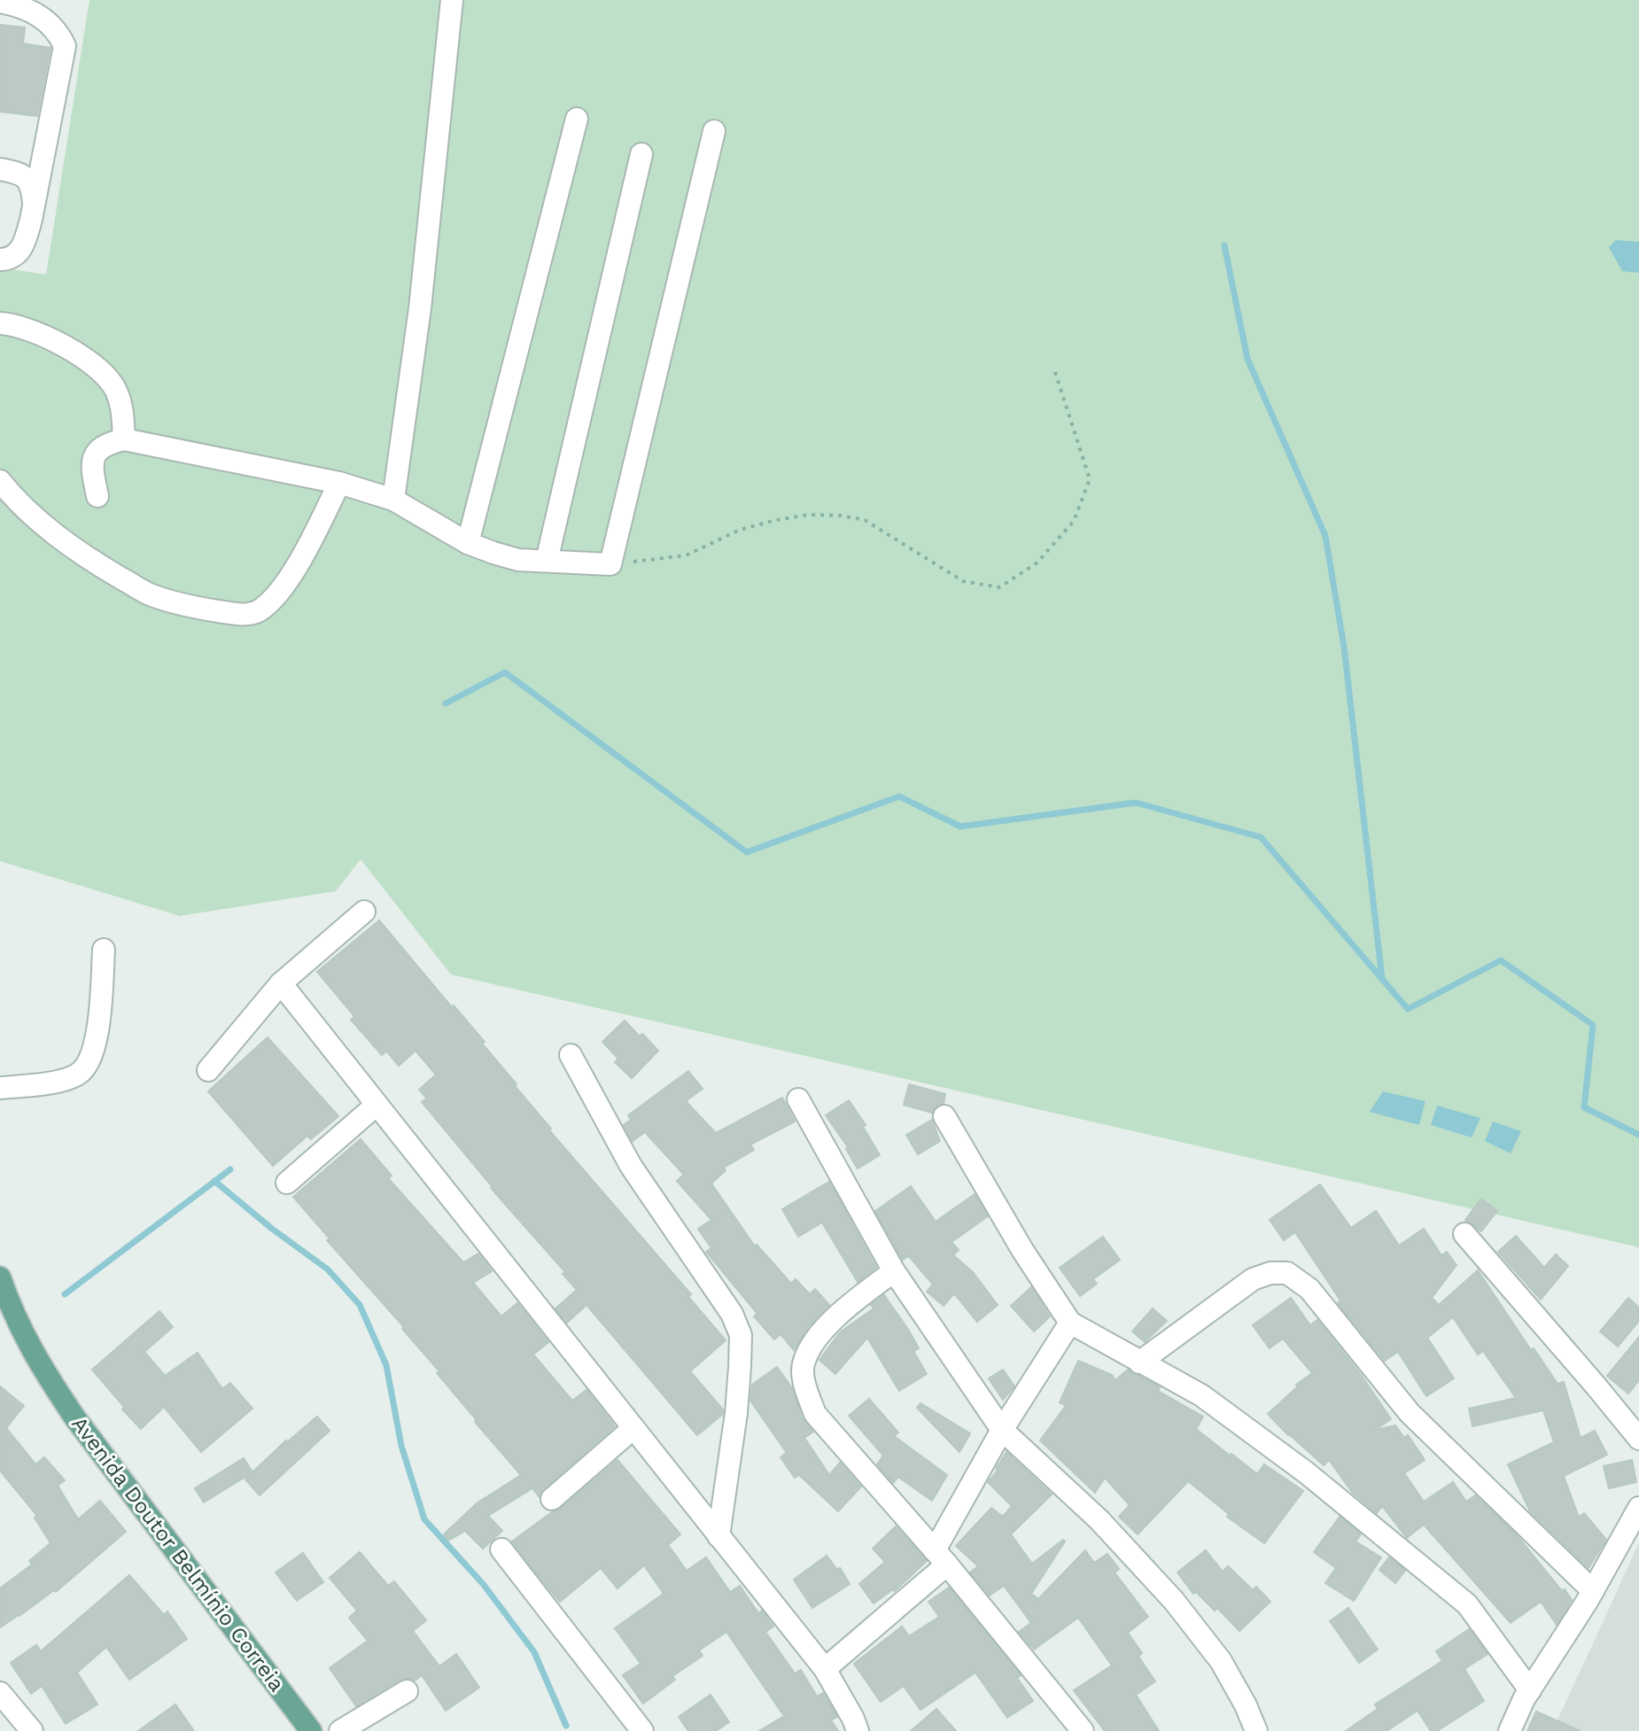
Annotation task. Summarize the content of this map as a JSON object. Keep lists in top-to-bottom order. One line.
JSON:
{"streets":{"main road":["Avenida Doutor Belmínio Correia"]}}
